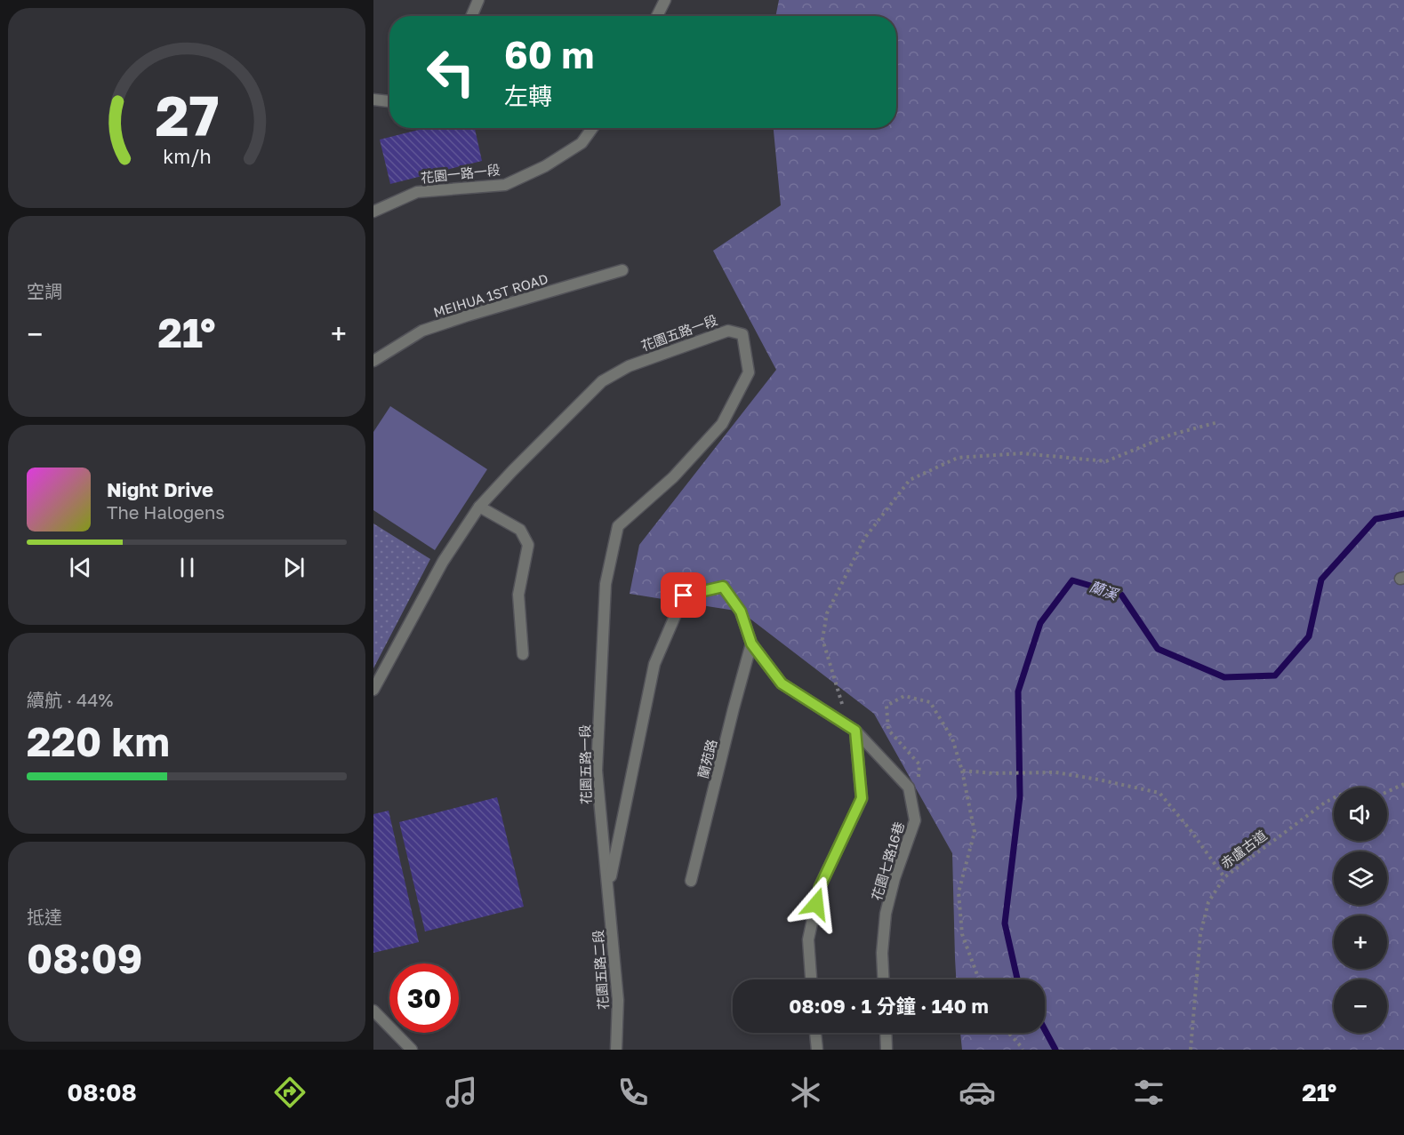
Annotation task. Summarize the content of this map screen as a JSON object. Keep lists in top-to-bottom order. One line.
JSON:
{"streets":{"street":["花園一路一段","MEIHUA 1ST ROAD","花園五路一段","蘭苑路","花園七路16巷","花園五路二段"],"path":["赤盧古道"]},"crossings":[["花園五路一段","花園七路16巷"],["花園五路一段","花園五路二段"],["蘭苑路","花園七路16巷"],["花園七路16巷","花園五路二段"]],"water":["蘭溪"],"page":{"turn":["60 m","左轉"],"tile":["空調",["續航 · 44%","220 km"],["抵達","08:09"]],"heat":["−","21°","+"],"song":["Night Drive","The Halogens"],"map_buttons":["+","−"],"limit":"30","trip":"08:09 · 1 分鐘 · 140 m","tabs":["08:08","21°"],"gauge":["27","km/h"]}}
